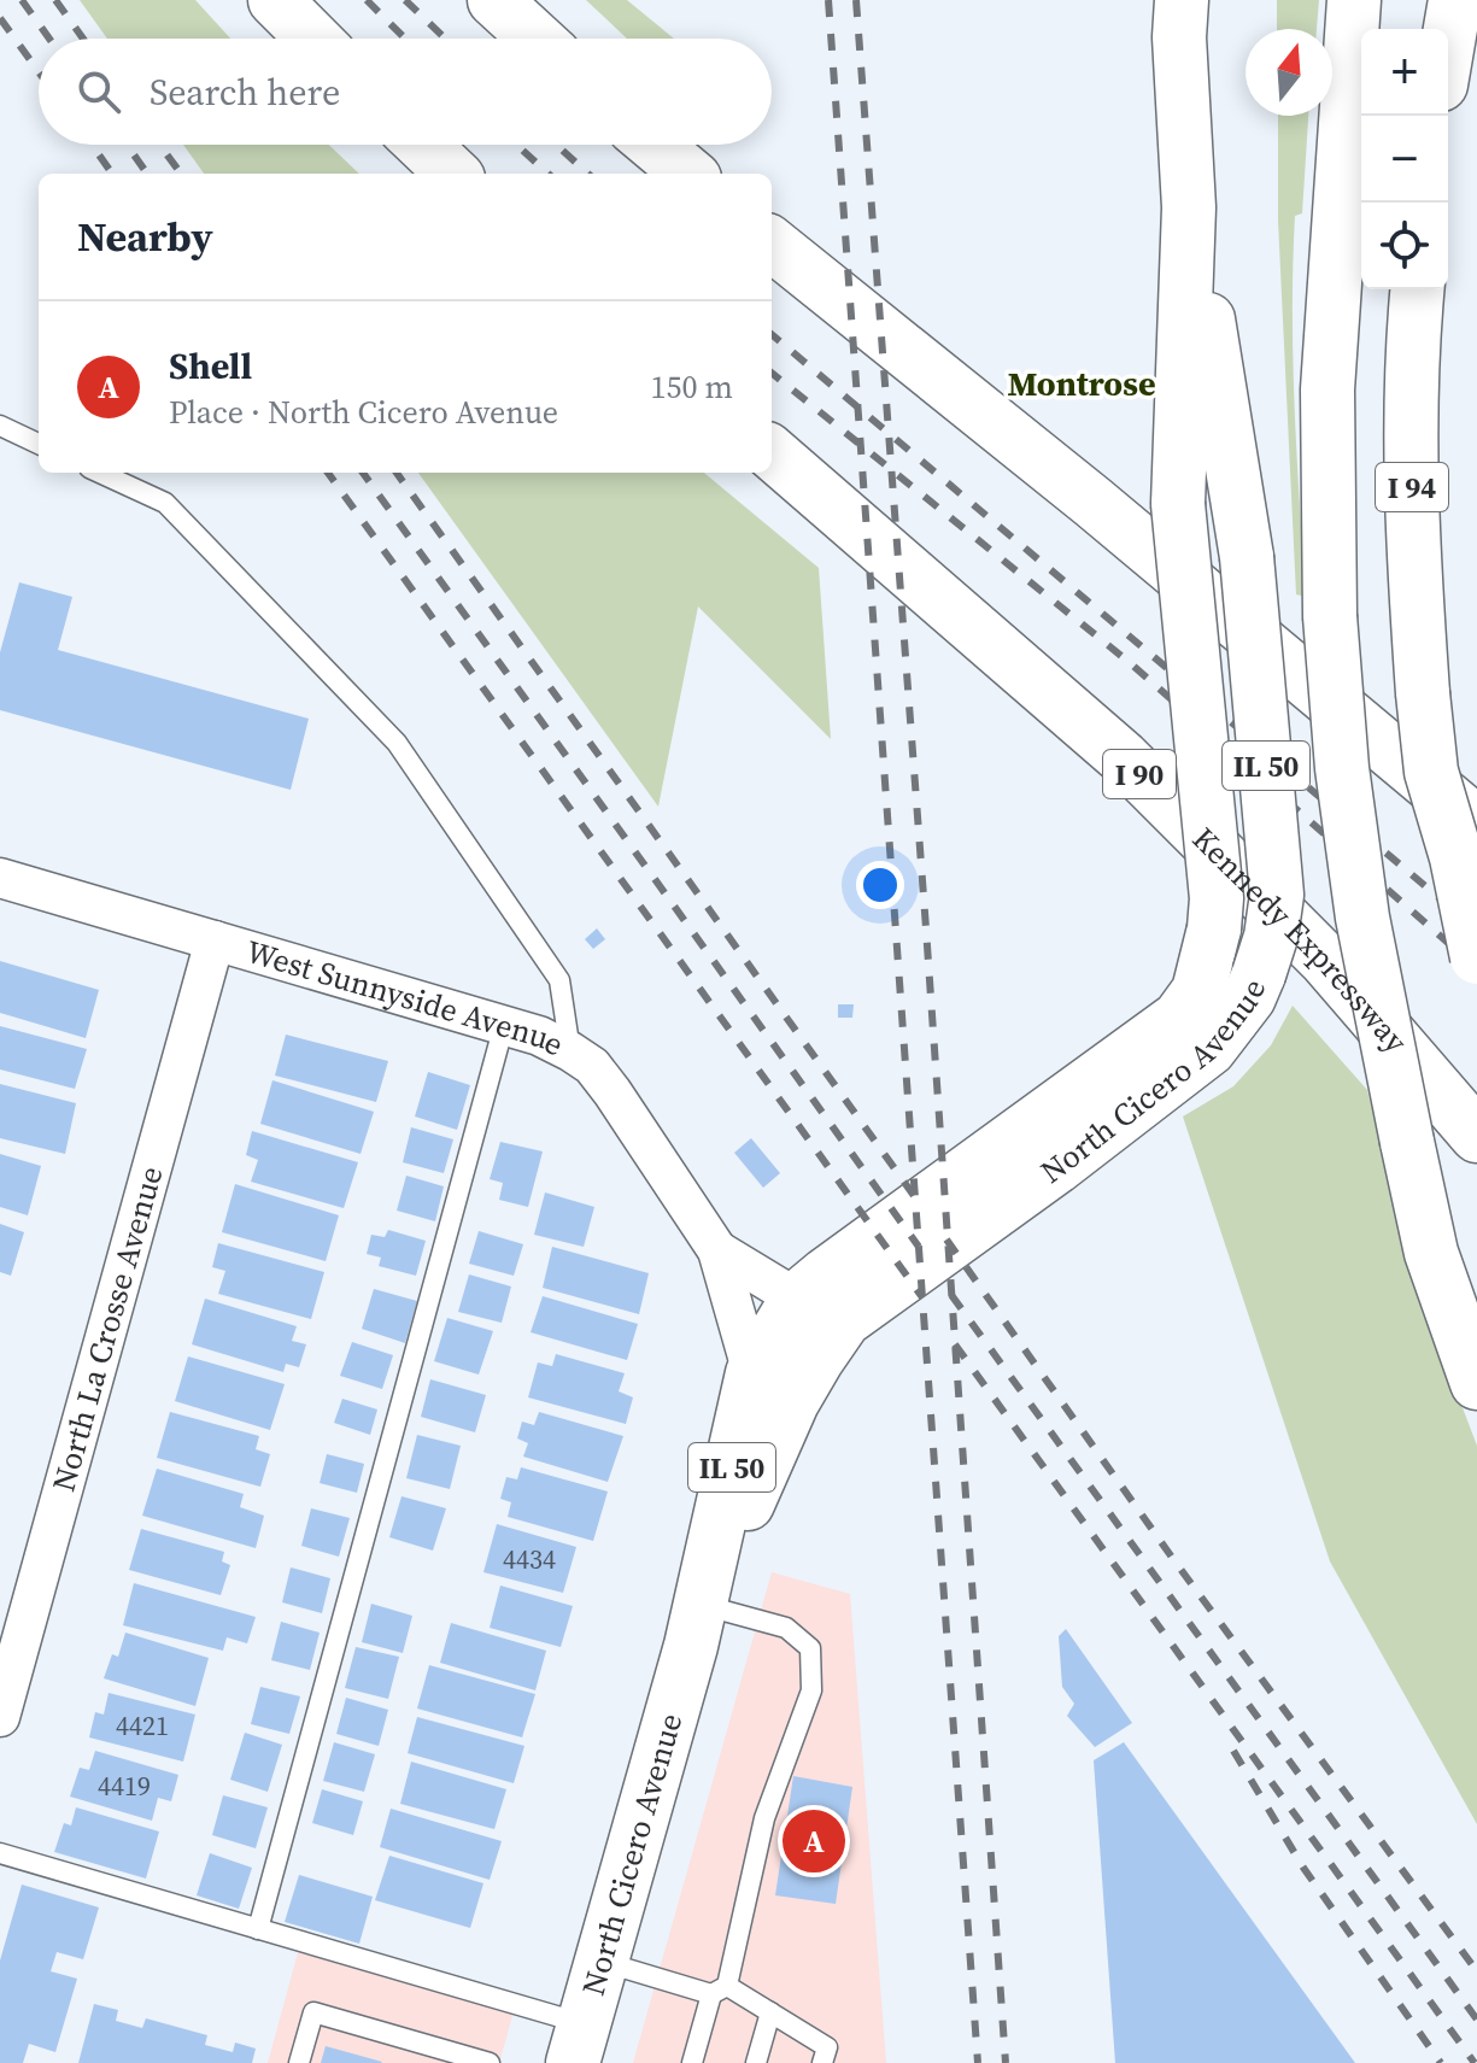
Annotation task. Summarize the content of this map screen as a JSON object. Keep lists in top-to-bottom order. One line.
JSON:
{"streets":{"main road":["I 94","IL 50","I 90","Kennedy Expressway","North Cicero Avenue"],"street":["West Sunnyside Avenue","North La Crosse Avenue"]},"crossings":[["West Sunnyside Avenue","North Cicero Avenue"],["West Sunnyside Avenue","North La Crosse Avenue"]],"districts":["Montrose"],"house_numbers":["4434","4421","4419"],"north":"top","page":{"map_buttons":["+","−"],"search":"Search here","heading":"Nearby","list":[{"mark":"A","name":"Shell","note":"Place · North Cicero Avenue","value":"150 m"}],"pins":"A"}}
